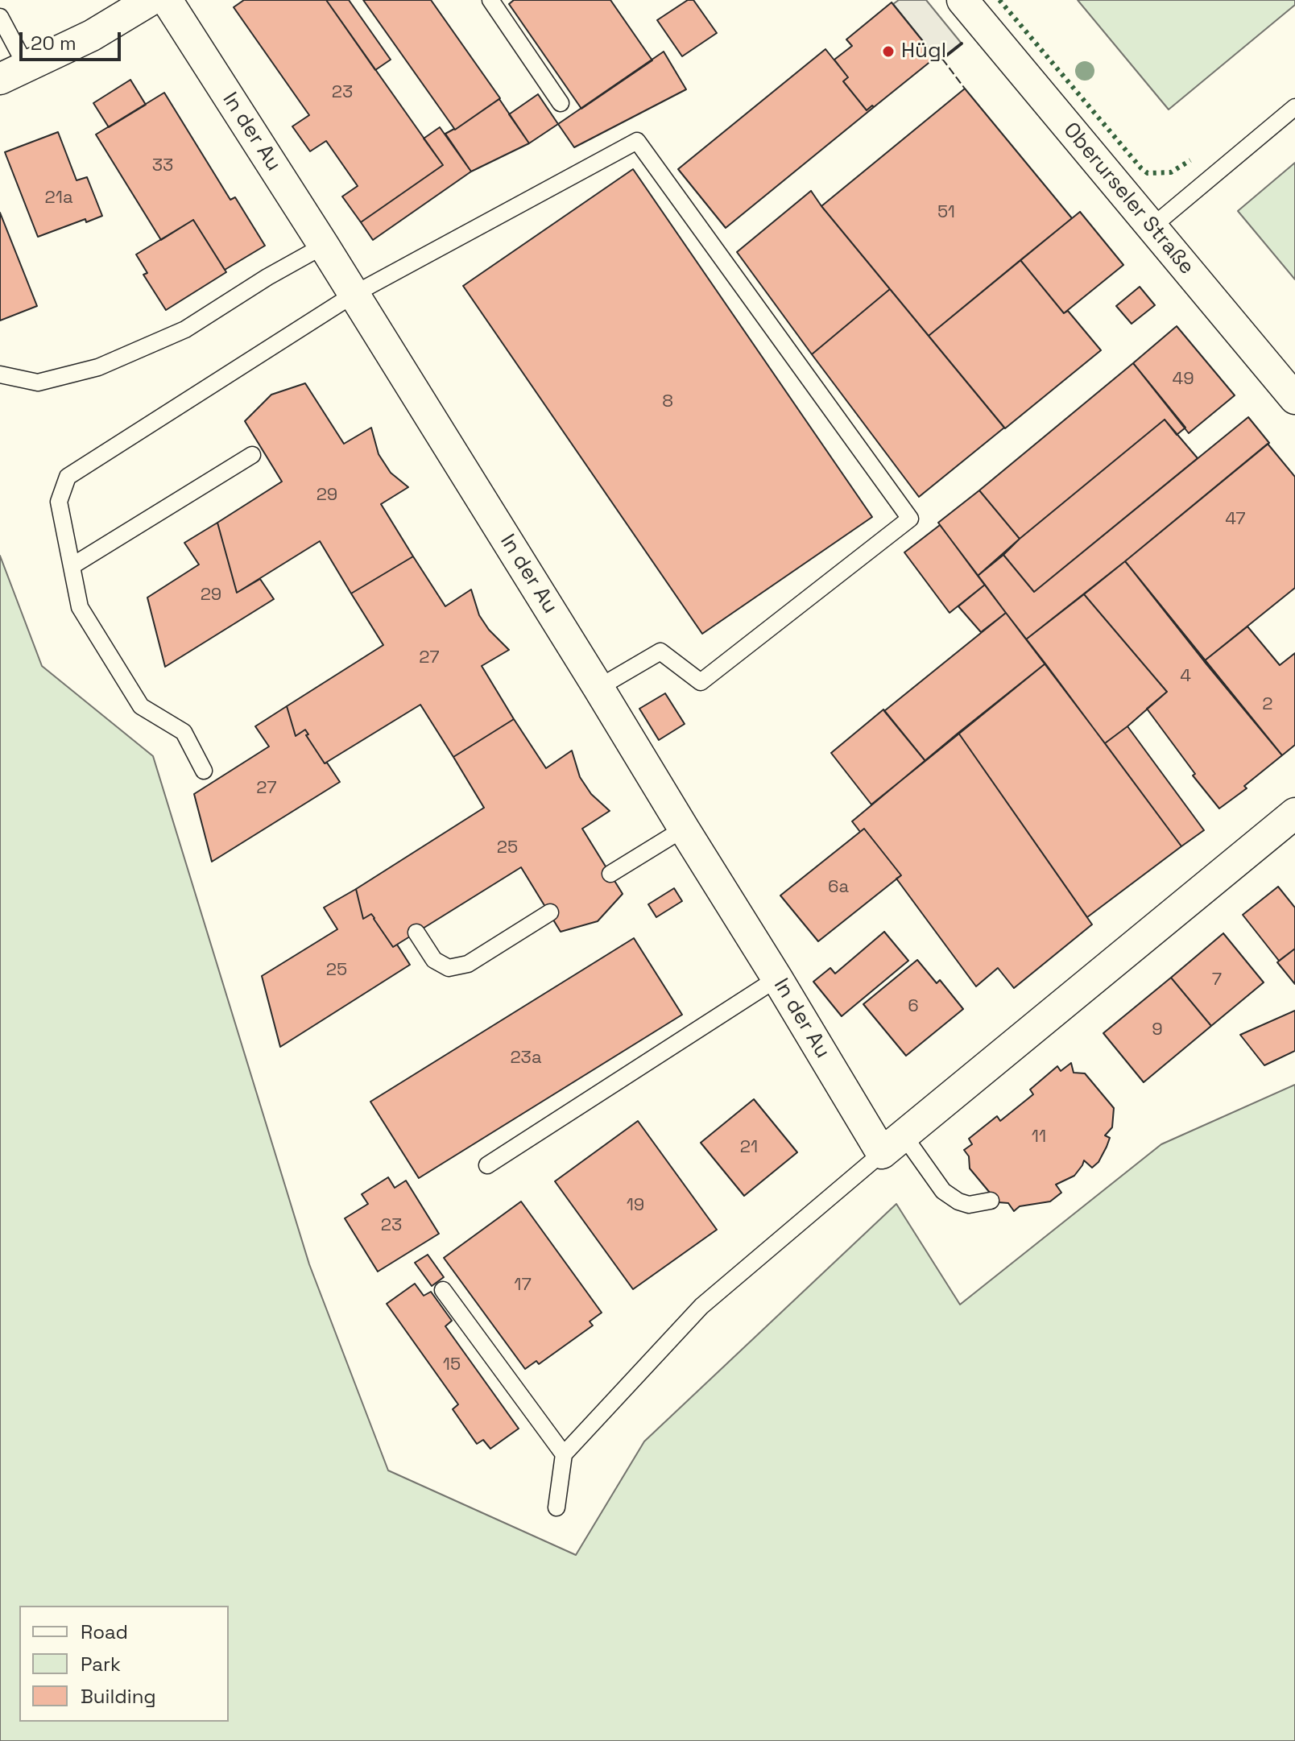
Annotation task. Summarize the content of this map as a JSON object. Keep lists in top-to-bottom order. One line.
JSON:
{"streets":{"street":["In der Au","Oberurseler Straße"]},"places":["Hügl"],"house_numbers":["23","33","21a","51","49","8","29","47","29","27","4","2","27","25","6a","25","7","6","9","23a","11","21","19","23","17","15"],"legend":["Road","Park","Building"],"scale_bar":"20 m"}
